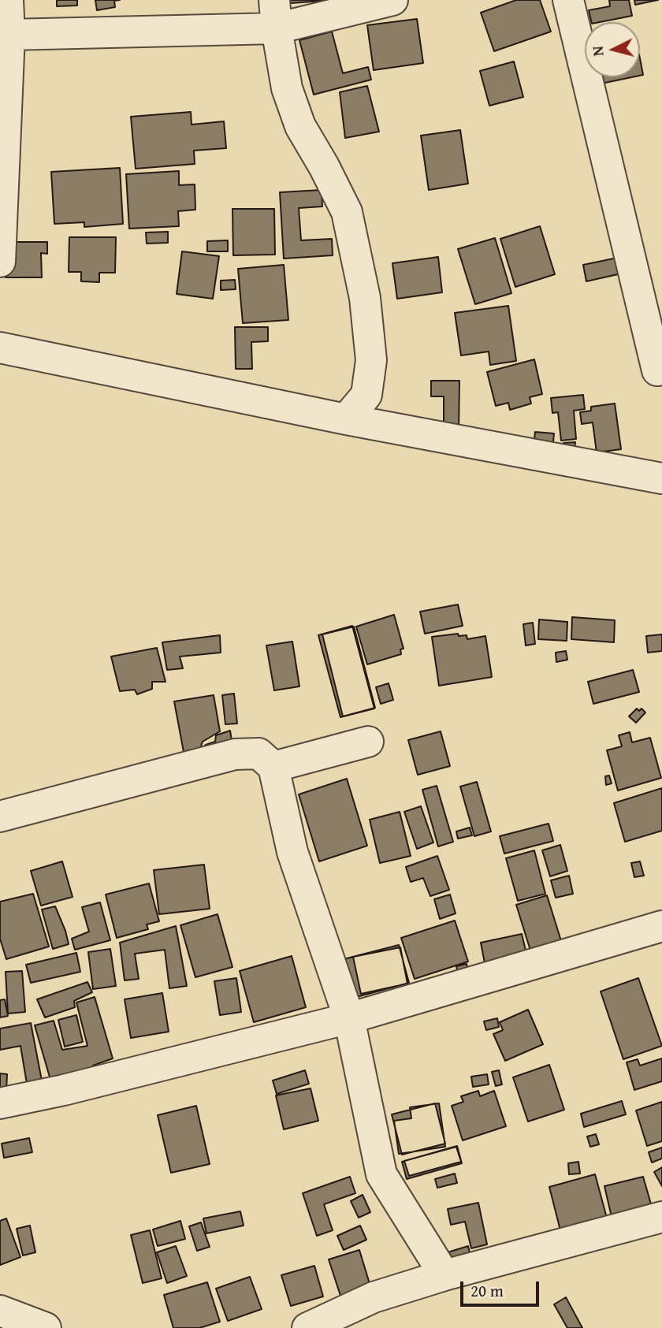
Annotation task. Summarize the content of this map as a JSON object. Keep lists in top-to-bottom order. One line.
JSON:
{"scale_bar":"20 m","north":"left"}
